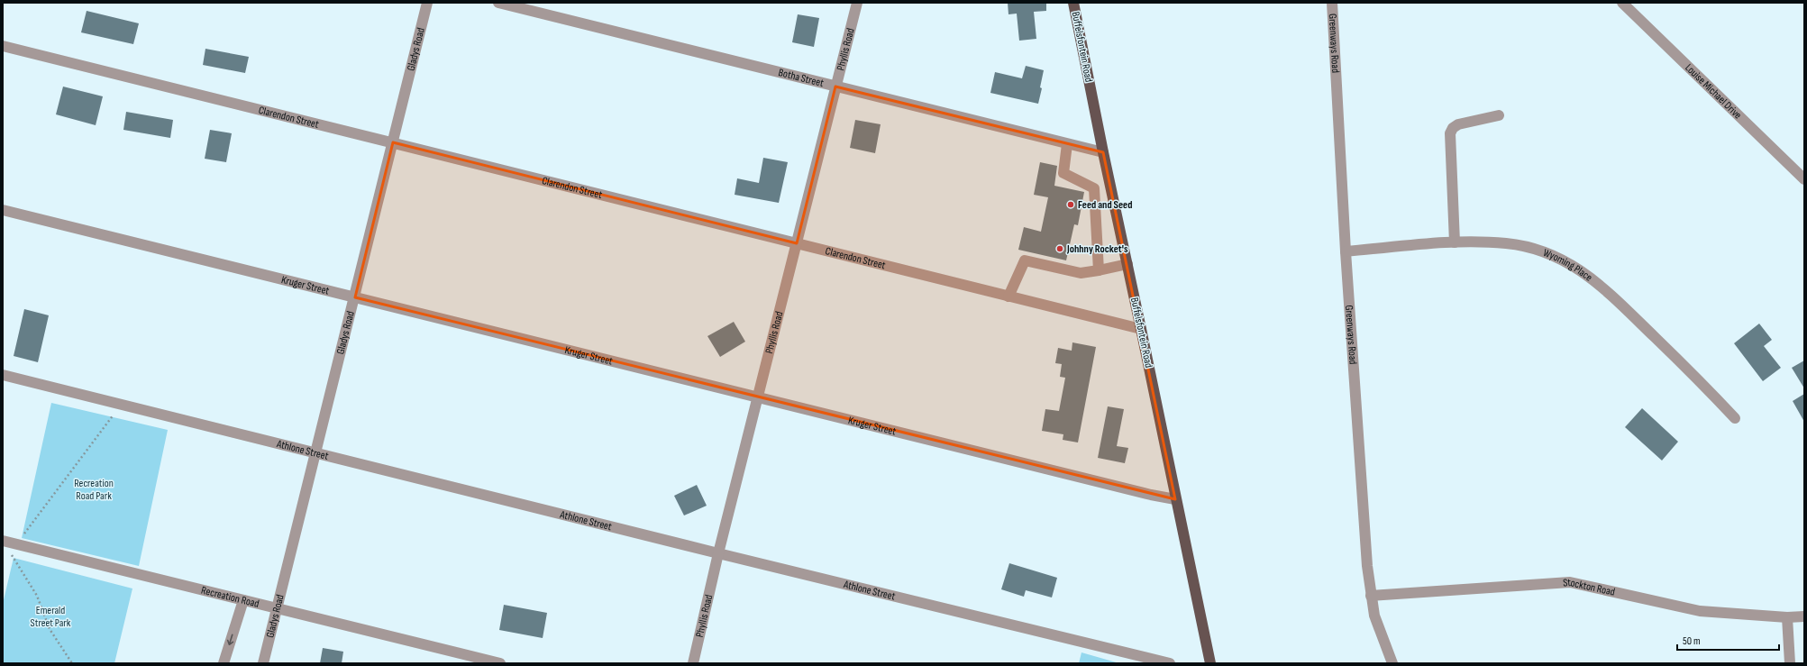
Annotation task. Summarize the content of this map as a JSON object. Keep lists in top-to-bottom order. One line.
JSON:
{"streets":{"main road":["Buffelsfontein Road"],"street":["Greenways Road","Gladys Road","Phyllis Road","Botha Street","Louise Michael Drive","Clarendon Street","Wyoming Place","Kruger Street","Athlone Street","Stockton Road","Recreation Road"]},"crossings":[["Greenways Road","Wyoming Place"],["Greenways Road","Stockton Road"],["Buffelsfontein Road","Botha Street"],["Buffelsfontein Road","Clarendon Street"],["Buffelsfontein Road","Kruger Street"],["Gladys Road","Clarendon Street"],["Gladys Road","Kruger Street"],["Gladys Road","Athlone Street"],["Gladys Road","Recreation Road"],["Phyllis Road","Botha Street"],["Phyllis Road","Clarendon Street"],["Phyllis Road","Kruger Street"],["Phyllis Road","Athlone Street"]],"parks":["Recreation Road Park","Emerald Street Park"],"places":["Feed and Seed","Johhny Rocket's"],"scale_bar":"50 m"}
